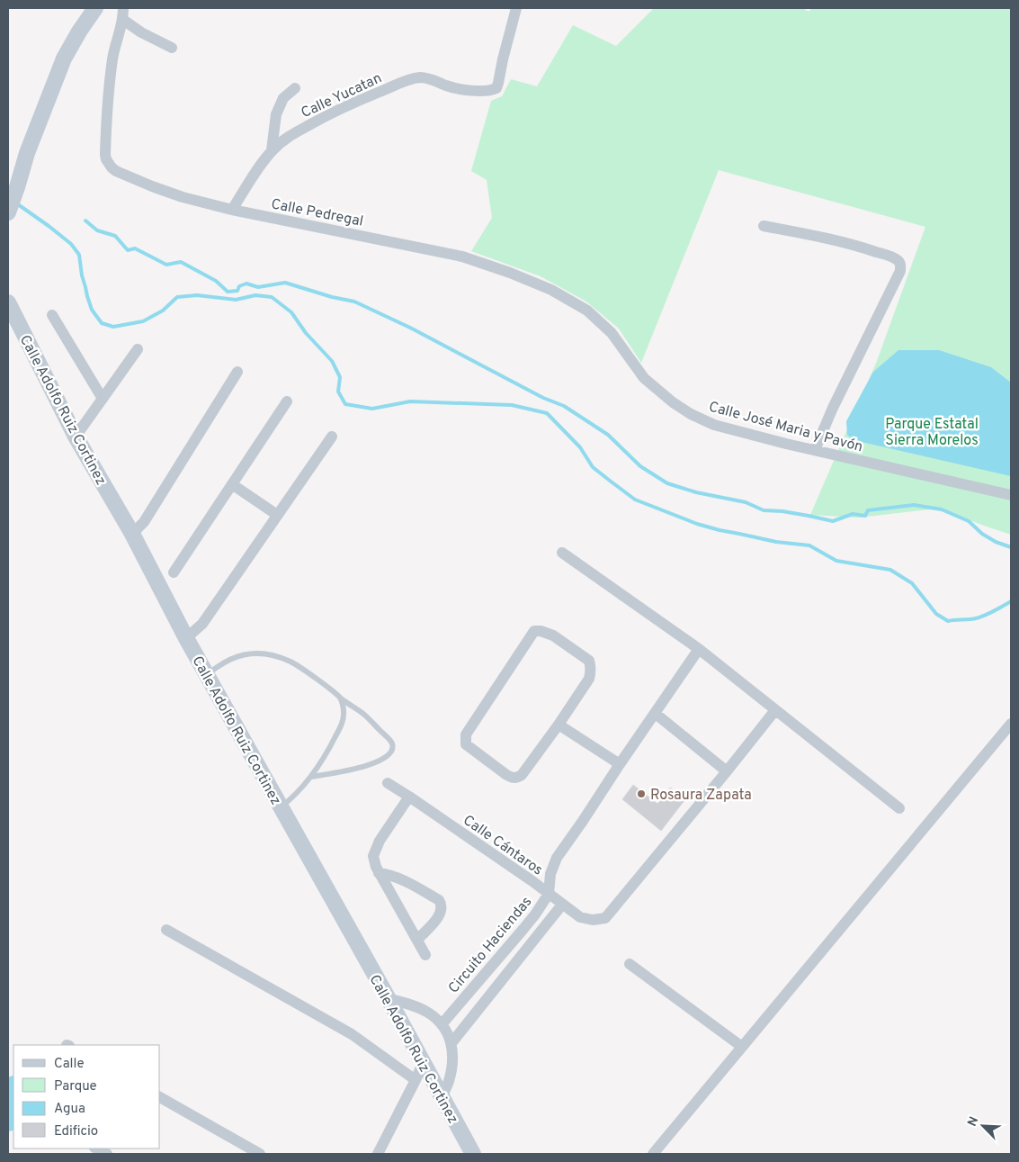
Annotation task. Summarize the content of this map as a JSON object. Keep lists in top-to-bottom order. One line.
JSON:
{"streets":{"main road":["Calle Adolfo Ruiz Cortinez"],"street":["Calle Yucatan","Calle Pedregal","Calle José Maria y Pavón","Calle Cántaros","Circuito Haciendas"]},"crossings":[["Calle Yucatan","Calle Pedregal"],["Calle Pedregal","Calle José Maria y Pavón"],["Calle Cántaros","Circuito Haciendas"]],"parks":["Parque Estatal Sierra Morelos"],"places":["Rosaura Zapata"],"legend":["Calle","Parque","Agua","Edificio"],"north":"top left"}
